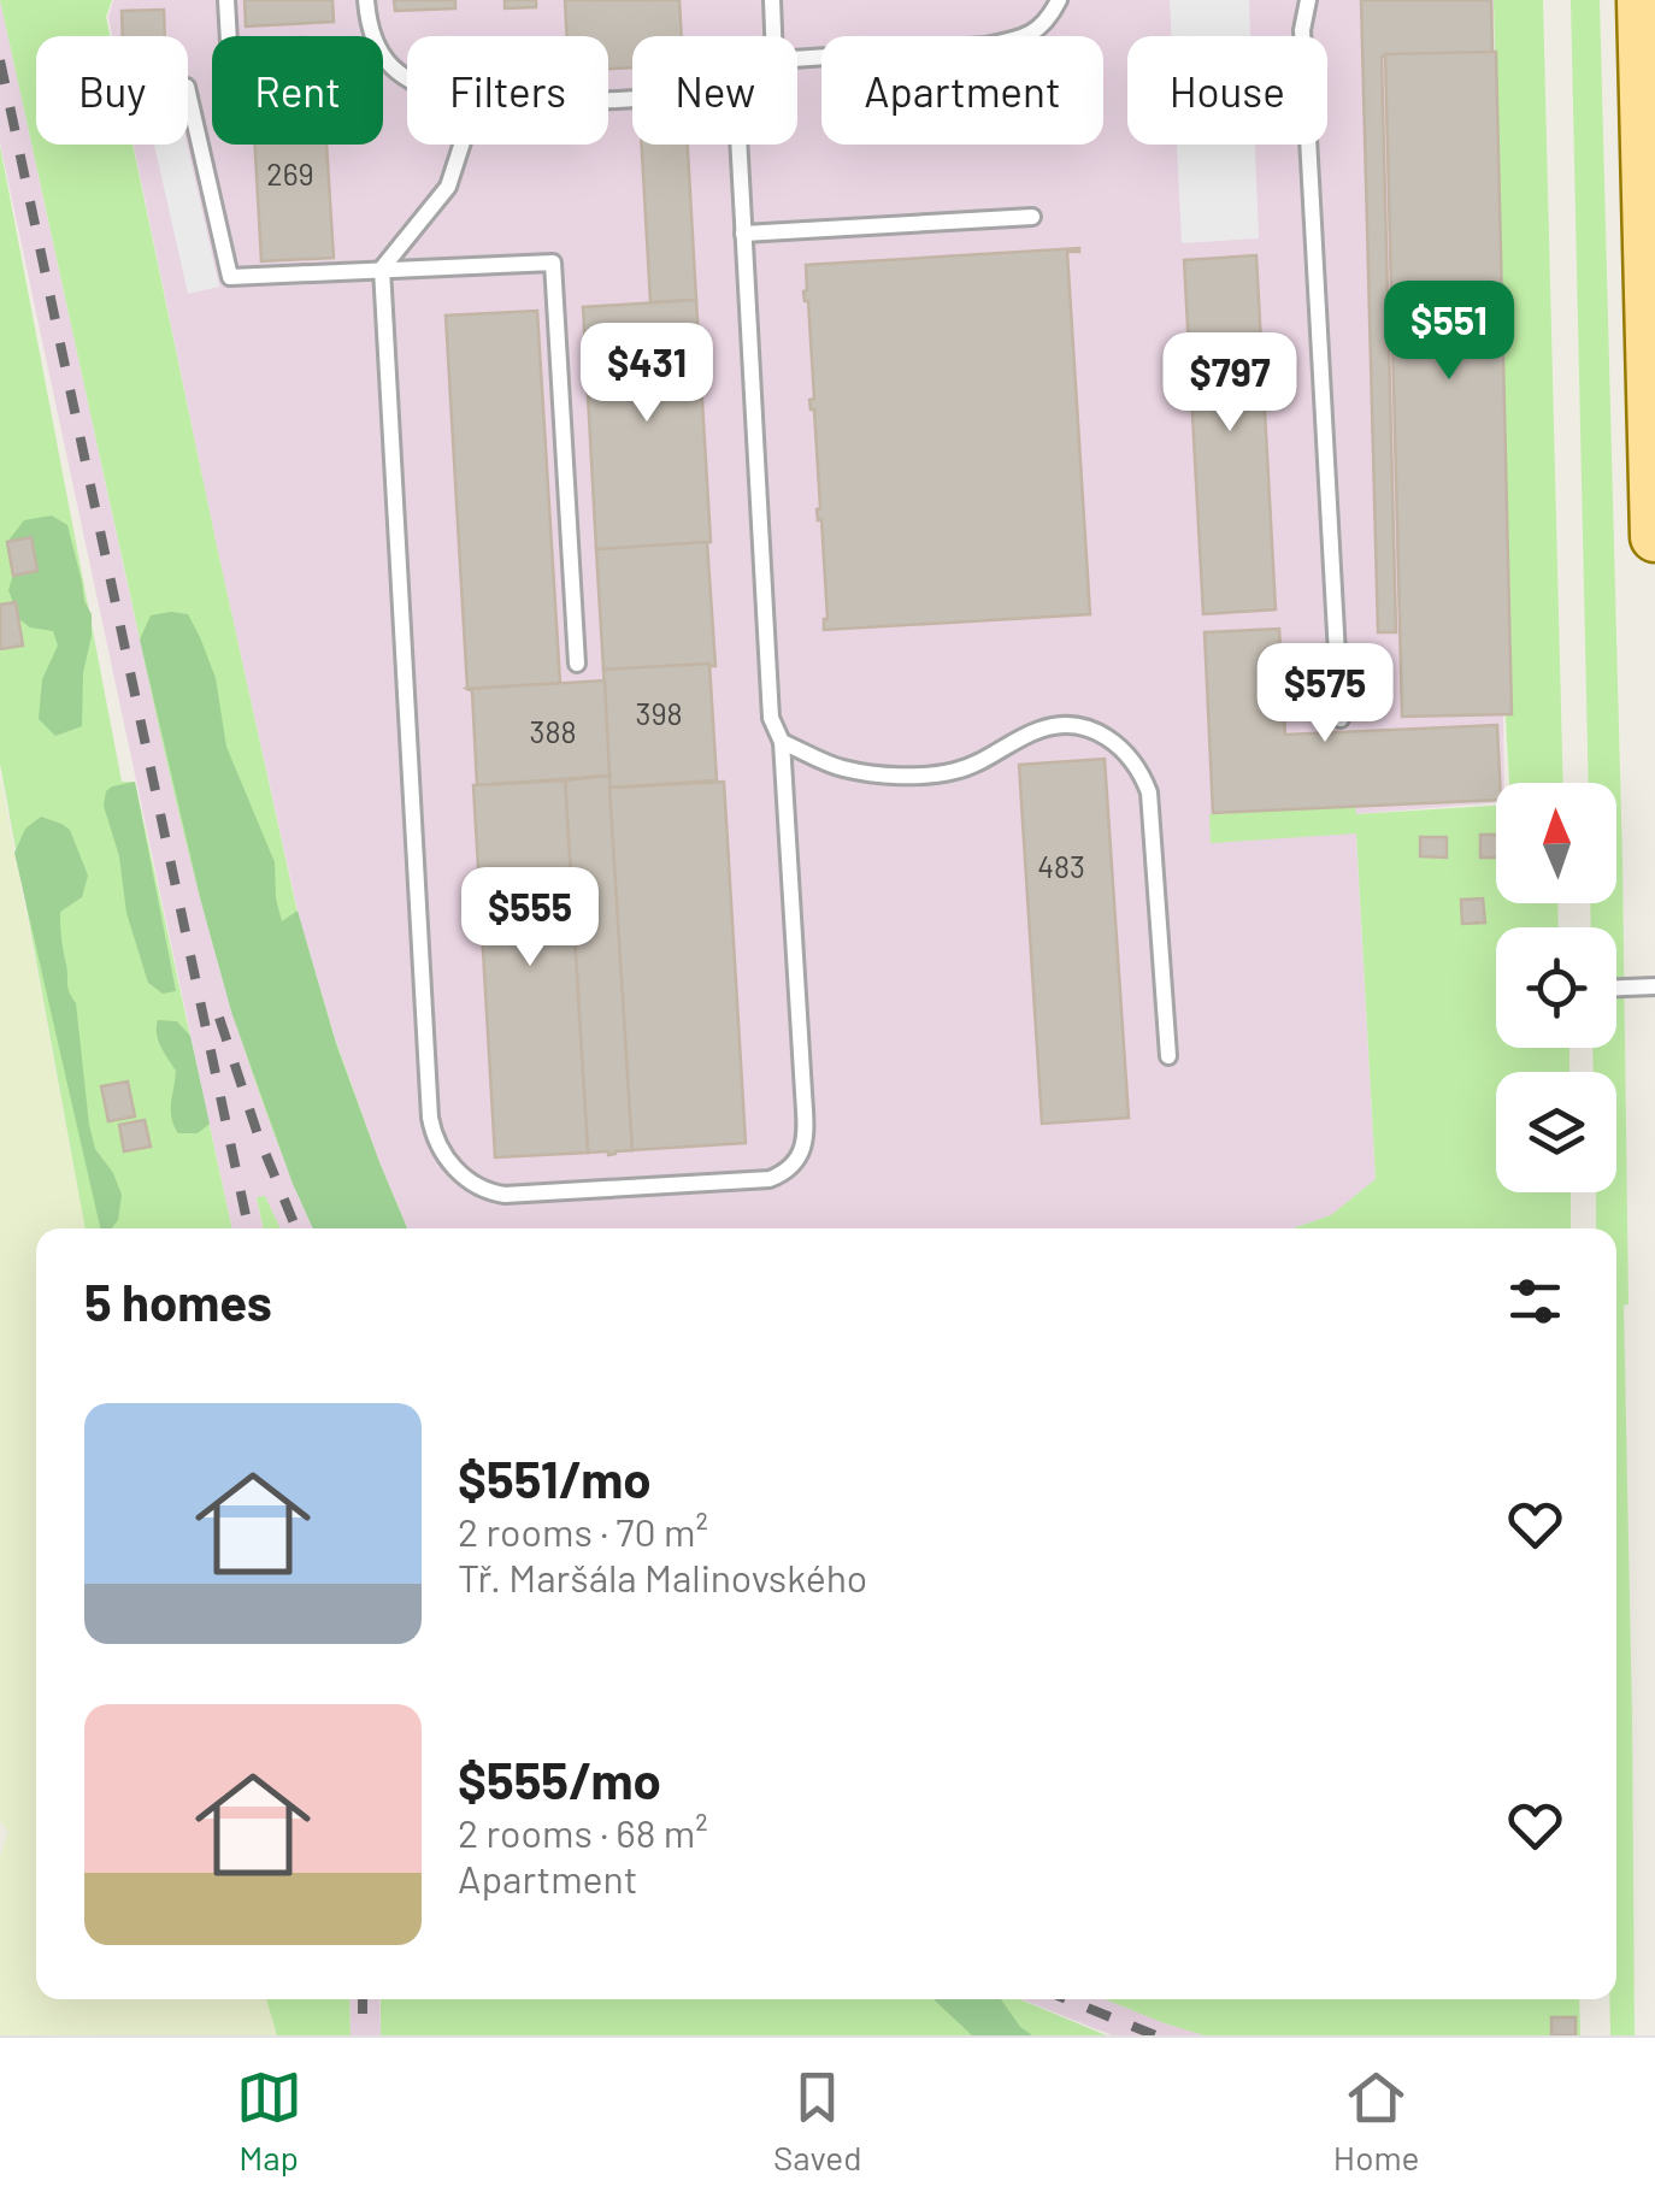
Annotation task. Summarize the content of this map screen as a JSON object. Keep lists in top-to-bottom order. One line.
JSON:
{"house_numbers":["269","398","388","483"],"north":"top","page":{"chip":["Buy","Rent","Filters","New","Apartment","House"],"price":["$551","$431","$797","$575","$555"],"heading":"5 homes","list":[{"name":"$551/mo","note":"2 rooms · 70 m² · Tř. Maršála Malinovského"},{"name":"$555/mo","note":"2 rooms · 68 m² · Apartment"}],"tabs":["Map","Saved","Home"]}}
